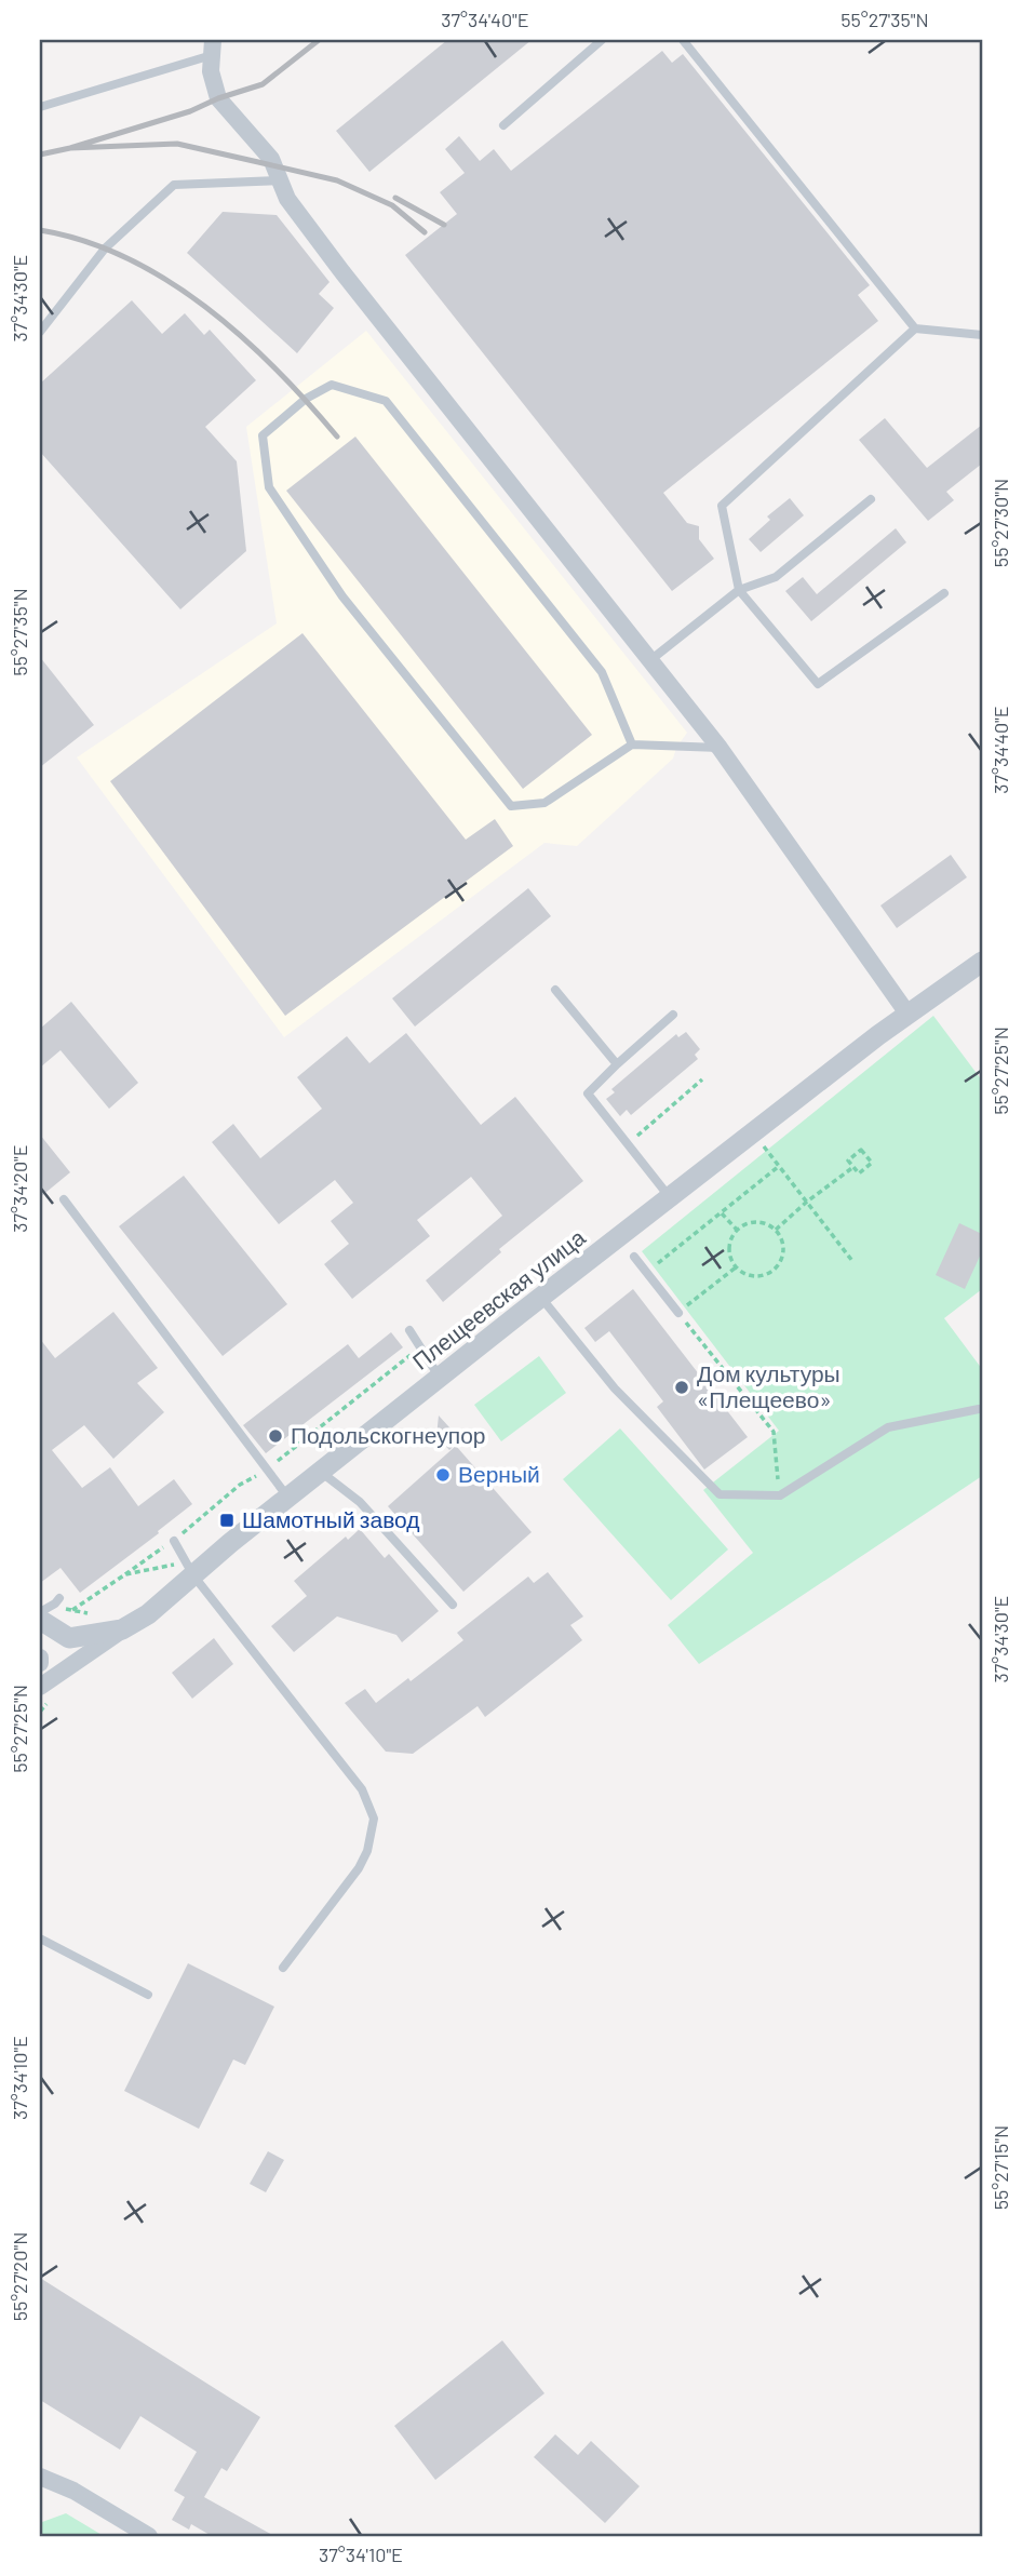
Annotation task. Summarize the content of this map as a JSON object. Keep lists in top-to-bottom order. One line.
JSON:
{"streets":{"street":["Плещеевская улица"]},"places":{"other":["Дом культуры «Плещеево»","Подольскогнеупор","Верный"],"transit":["Шамотный завод"]},"coordinates":["37°34'40\"E","55°27'35\"N","37°34'30\"E","55°27'30\"N","55°27'25\"N","37°34'20\"E","37°34'10\"E","55°27'15\"N","55°27'20\"N"]}
